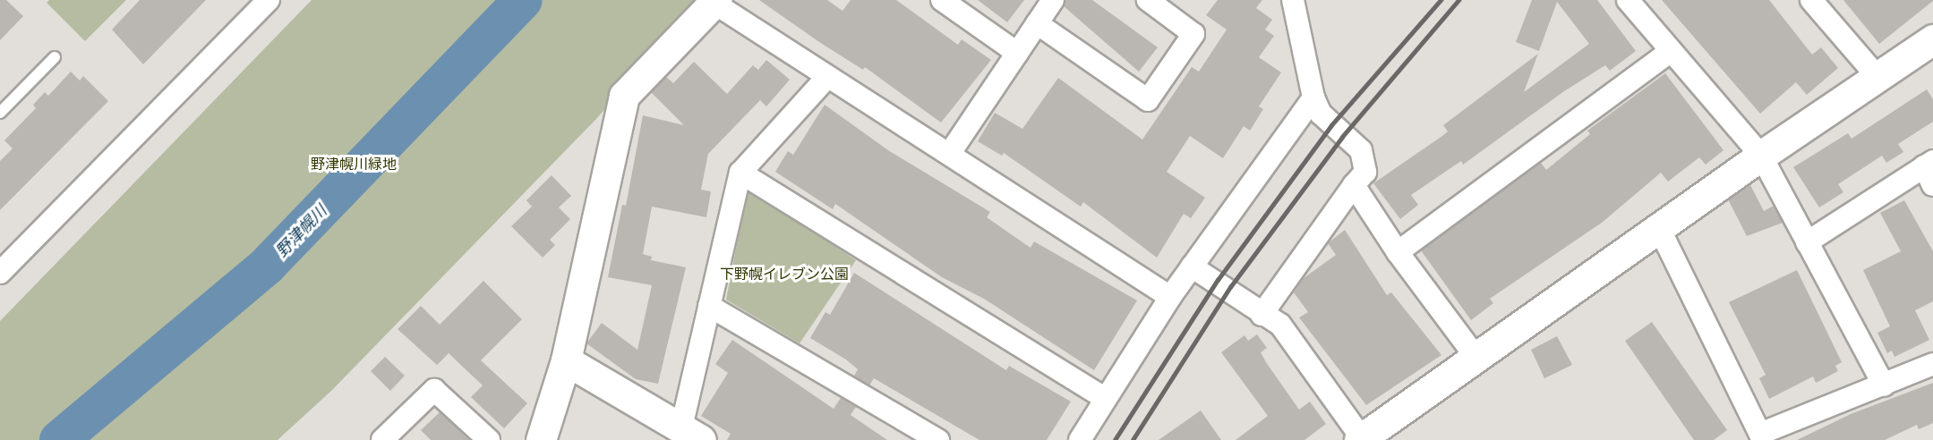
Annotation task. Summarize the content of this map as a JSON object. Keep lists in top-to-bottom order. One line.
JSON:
{"water":["野津幌川"],"parks":["野津幌川緑地","下野幌イレブン公園"]}
